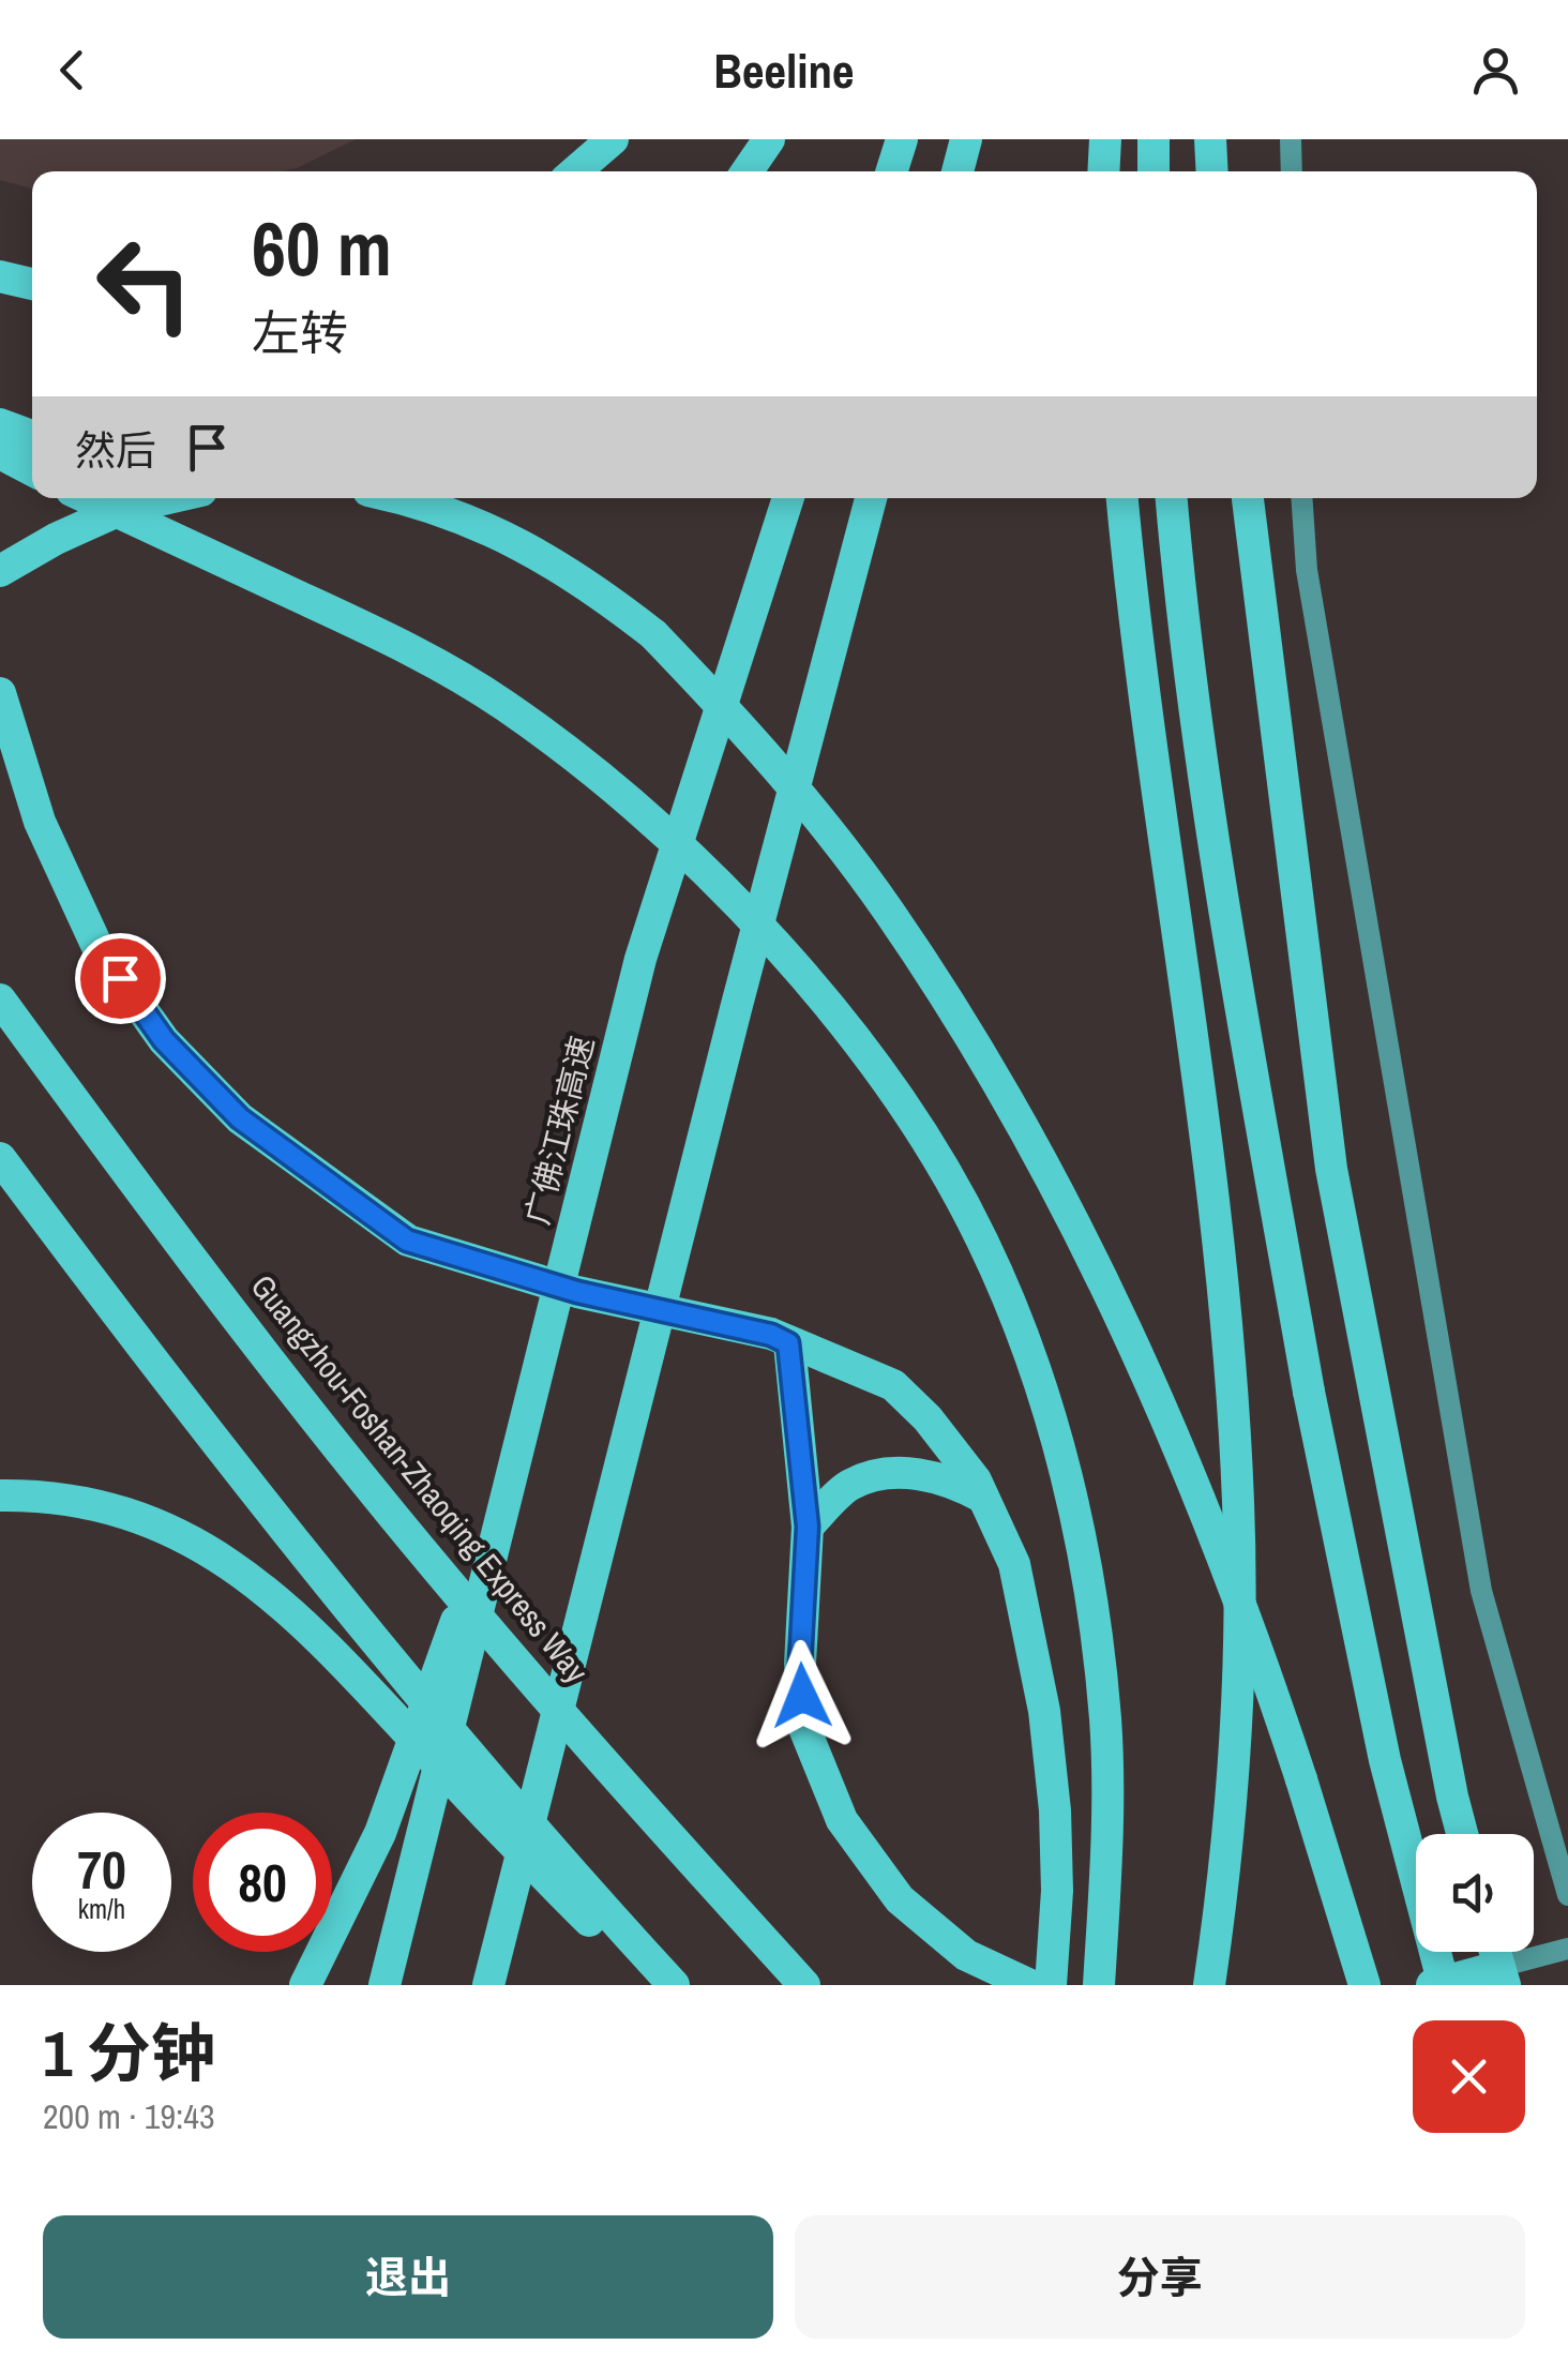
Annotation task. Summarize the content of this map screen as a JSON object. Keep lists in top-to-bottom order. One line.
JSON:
{"streets":{"highway":["广佛江珠高速","Guangzhou-Foshan-Zhaoqing Express Way"]},"page":{"header":"Beeline","turn":["60 m","左转"],"then":"然后","speed":"70 km/h","limit":"80","heading":["1 分钟","200 m · 19:43"],"buttons":["退出","分享"]}}
